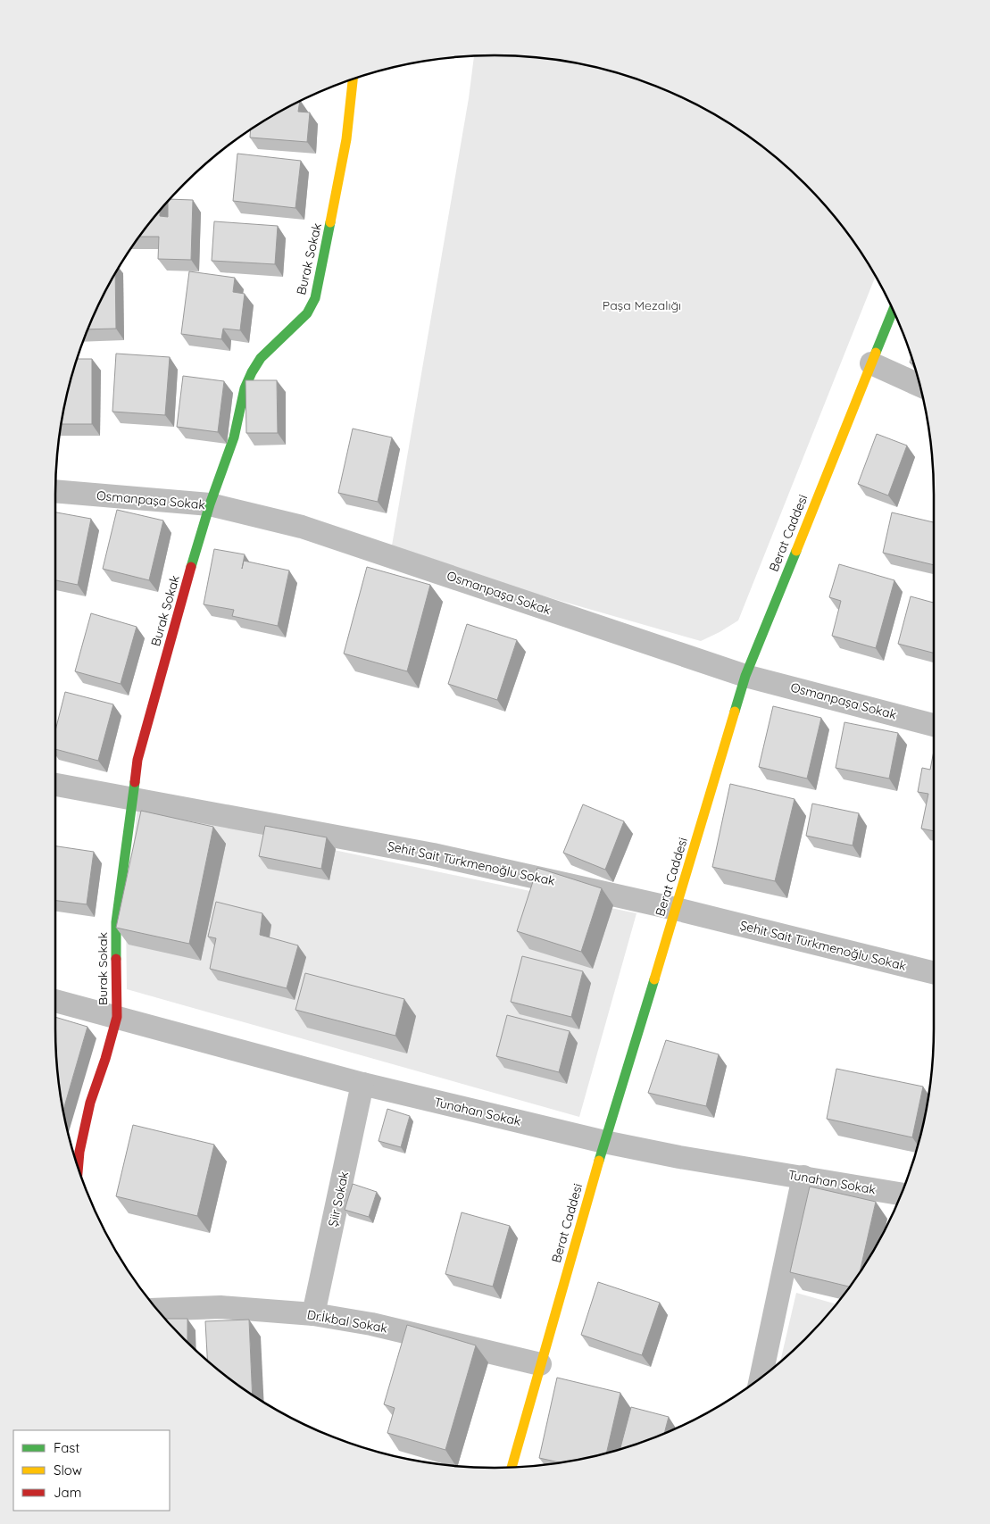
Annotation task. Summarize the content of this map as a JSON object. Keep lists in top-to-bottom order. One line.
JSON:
{"streets":{"street":["Burak Sokak","Osmanpaşa Sokak","Berat Caddesi","Şehit Sait Türkmenoğlu Sokak","Tunahan Sokak","Şiir Sokak","Dr.İkbal Sokak"]},"crossings":[["Burak Sokak","Osmanpaşa Sokak"],["Burak Sokak","Şehit Sait Türkmenoğlu Sokak"],["Burak Sokak","Tunahan Sokak"],["Osmanpaşa Sokak","Berat Caddesi"],["Berat Caddesi","Şehit Sait Türkmenoğlu Sokak"],["Berat Caddesi","Tunahan Sokak"],["Berat Caddesi","Dr.İkbal Sokak"],["Tunahan Sokak","Şiir Sokak"],["Şiir Sokak","Dr.İkbal Sokak"]],"parks":["Paşa Mezalığı"],"legend":["Fast","Slow","Jam"]}
